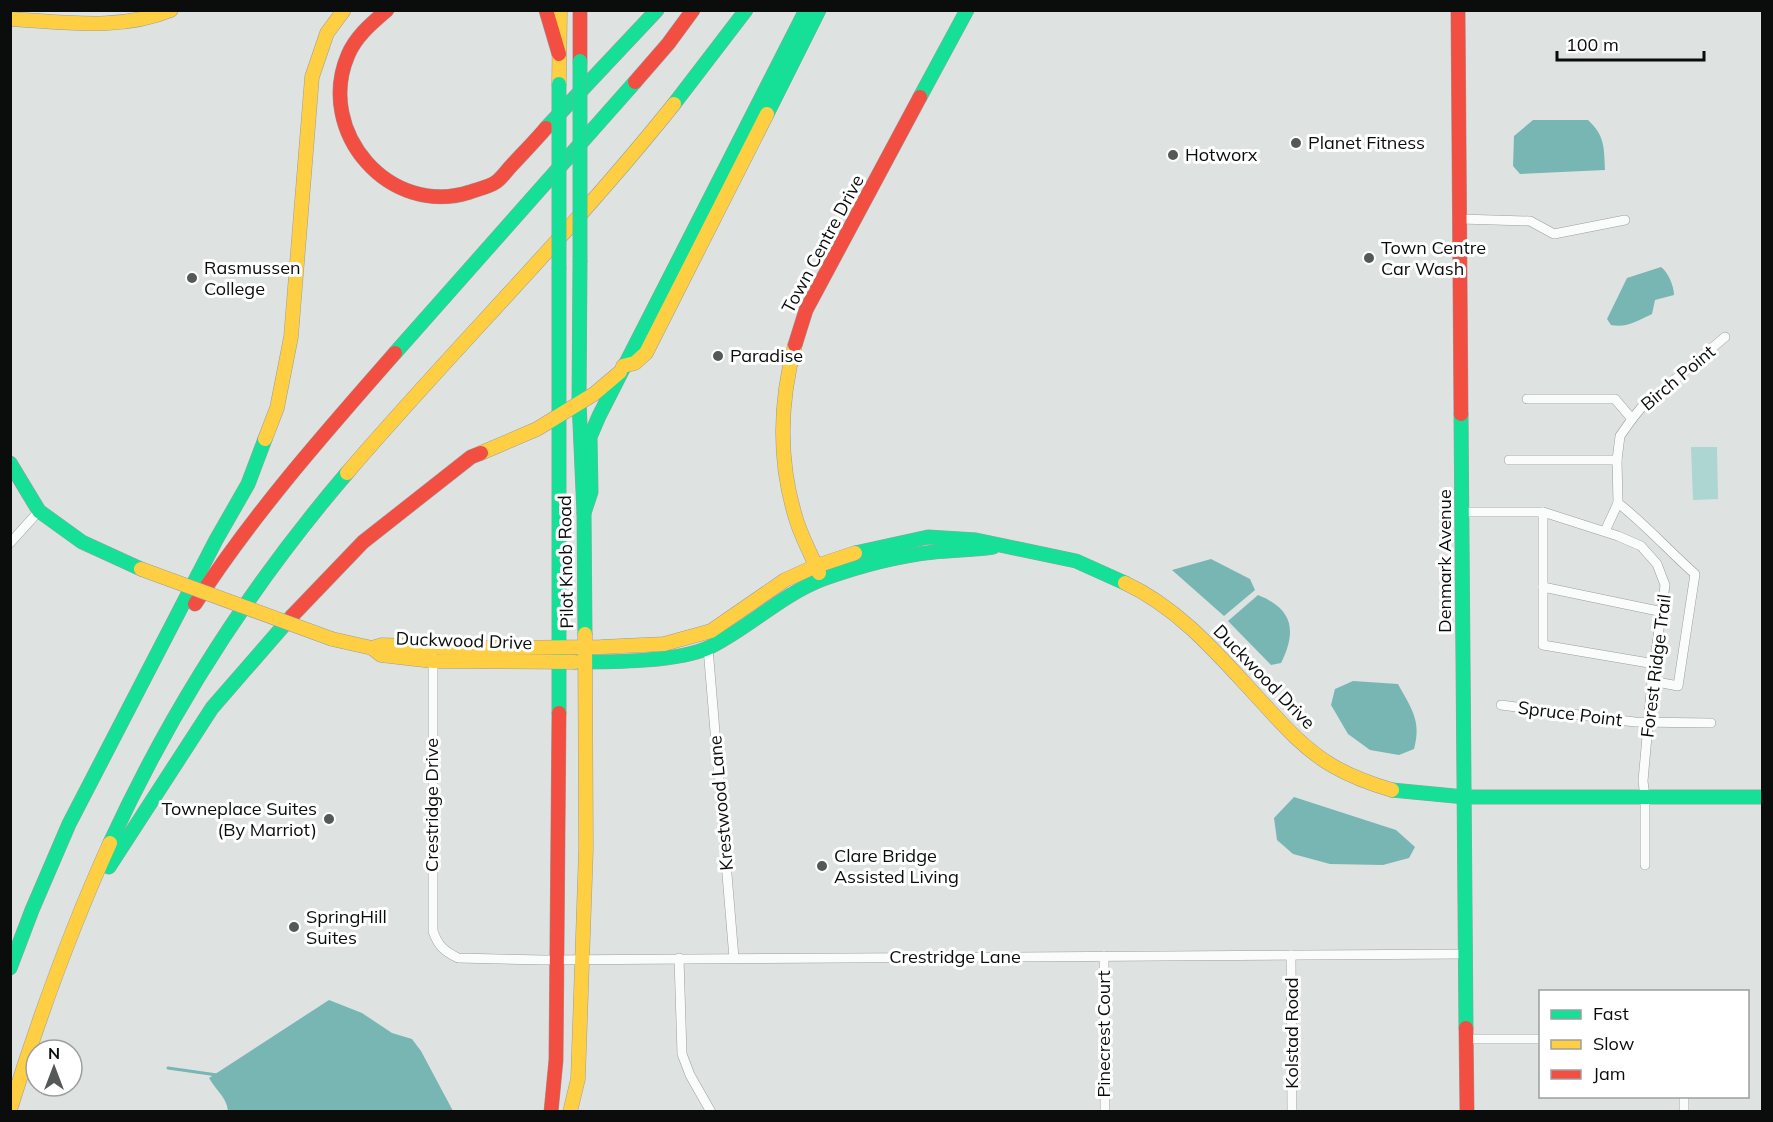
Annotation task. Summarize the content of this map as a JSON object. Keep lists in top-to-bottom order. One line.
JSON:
{"streets":{"main road":["Town Centre Drive","Denmark Avenue","Pilot Knob Road","Duckwood Drive"],"street":["Birch Point","Forest Ridge Trail","Spruce Point","Krestwood Lane","Crestridge Drive","Crestridge Lane","Kolstad Road","Pinecrest Court"]},"crossings":[["Town Centre Drive","Duckwood Drive"],["Birch Point","Forest Ridge Trail"],["Denmark Avenue","Duckwood Drive"],["Denmark Avenue","Forest Ridge Trail"],["Denmark Avenue","Crestridge Lane"],["Pilot Knob Road","Duckwood Drive"],["Pilot Knob Road","Crestridge Lane"],["Duckwood Drive","Forest Ridge Trail"],["Duckwood Drive","Krestwood Lane"],["Duckwood Drive","Crestridge Drive"],["Forest Ridge Trail","Spruce Point"],["Krestwood Lane","Crestridge Lane"],["Crestridge Drive","Crestridge Lane"],["Crestridge Lane","Kolstad Road"],["Crestridge Lane","Pinecrest Court"]],"places":["Planet Fitness","Hotworx","Town Centre Car Wash","Rasmussen College","Paradise","Towneplace Suites (By Marriot)","Clare Bridge Assisted Living","SpringHill Suites"],"legend":["Fast","Slow","Jam"],"scale_bar":"100 m","north":"top"}
